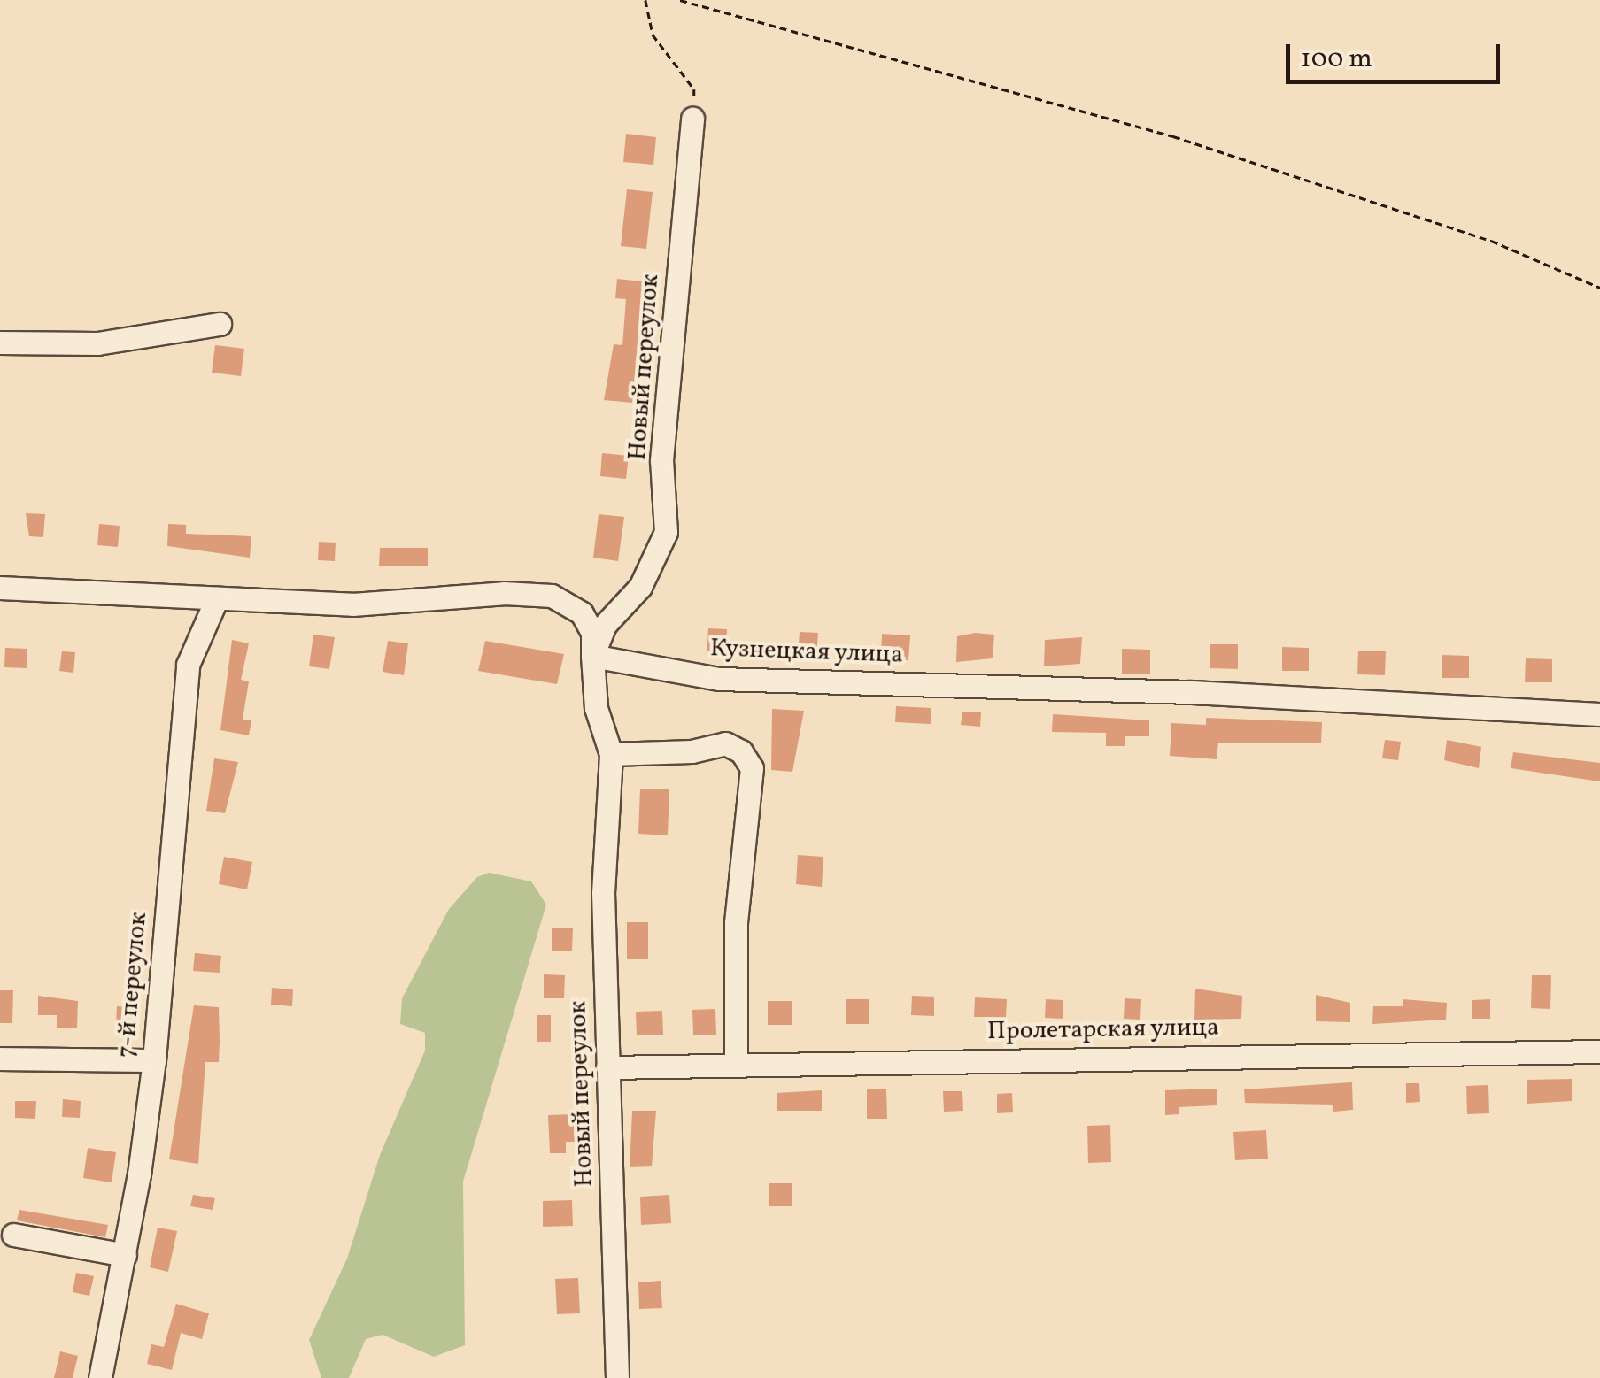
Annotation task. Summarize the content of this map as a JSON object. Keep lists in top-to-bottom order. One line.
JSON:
{"streets":{"street":["Новый переулок","Кузнецкая улица","7-й переулок","Пролетарская улица"]},"crossings":[["Новый переулок","Кузнецкая улица"],["Новый переулок","Пролетарская улица"]],"scale_bar":"100 m"}
